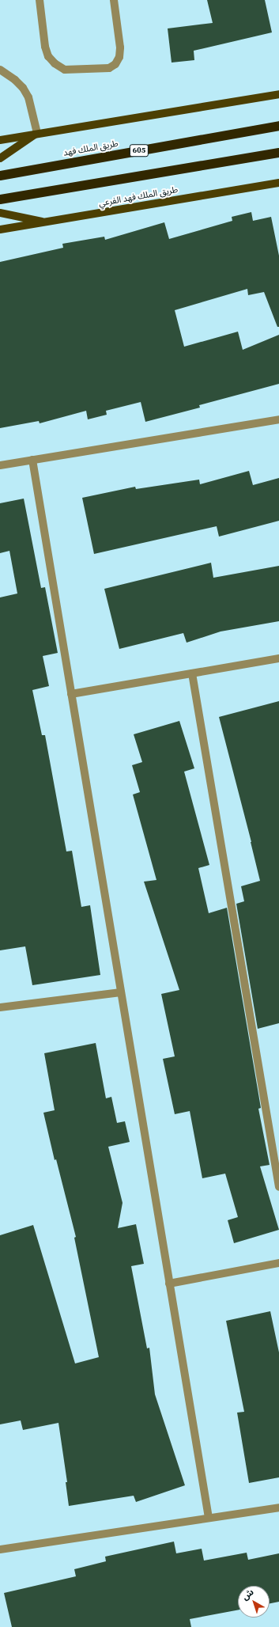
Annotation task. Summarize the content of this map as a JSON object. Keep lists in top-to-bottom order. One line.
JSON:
{"streets":{"highway":["طريق الملك فهد","605"],"main road":["طريق الملك فهد الفرعي"]},"north":"top left"}
